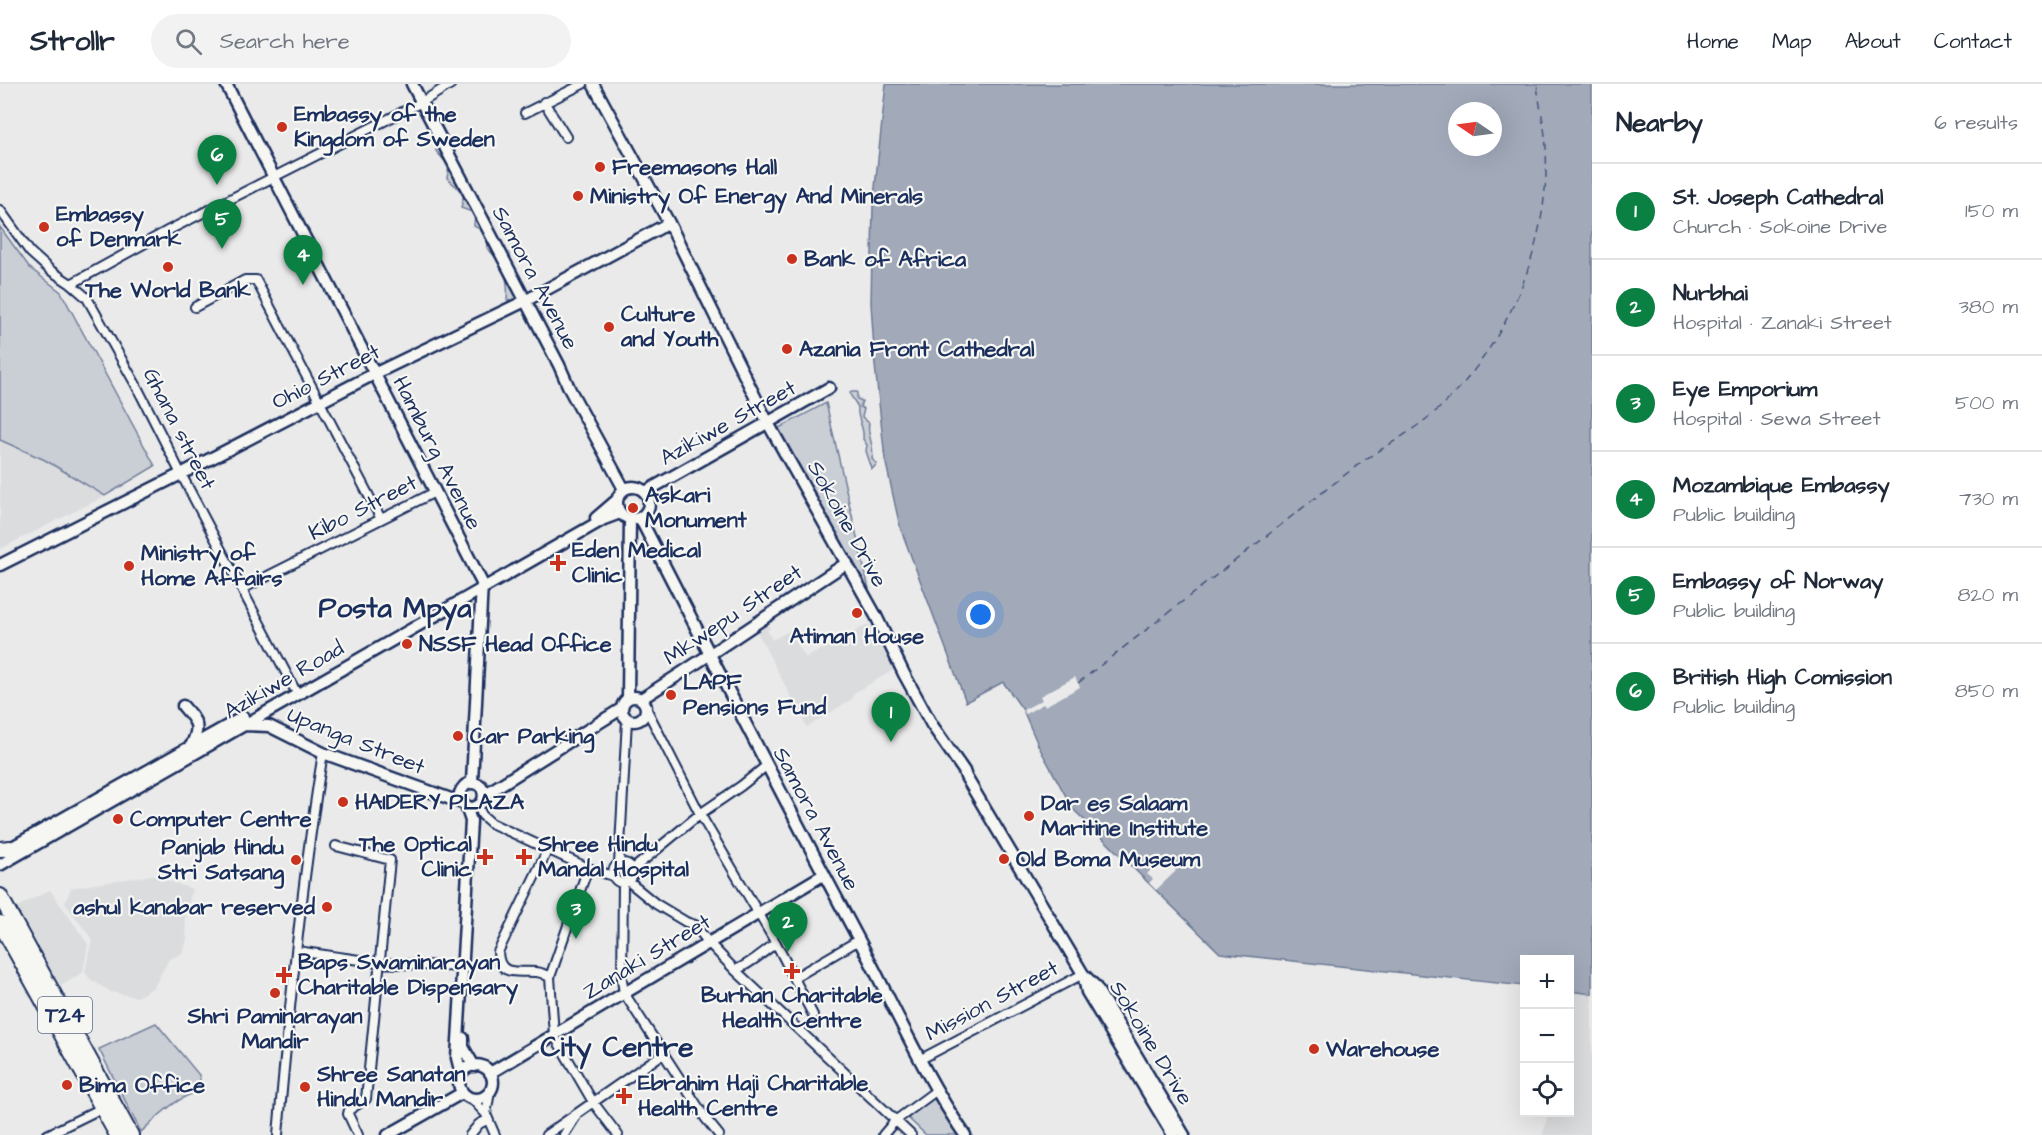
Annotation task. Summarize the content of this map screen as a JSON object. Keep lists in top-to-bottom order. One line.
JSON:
{"streets":{"highway":["T24"],"street":["Samora Avenue","Ohio Street","Azikiwe Street","Ghana street","Hamburg Avenue","Kibo Street","Sokoine Drive","Mkwepu Street","Azikiwe Road","Upanga Street","Zanaki Street","Mission Street"]},"crossings":[["Samora Avenue","Ohio Street"],["Samora Avenue","Azikiwe Street"],["Samora Avenue","Mkwepu Street"],["Samora Avenue","Azikiwe Road"],["Samora Avenue","Zanaki Street"],["Samora Avenue","Mission Street"],["Ohio Street","Ghana street"],["Ohio Street","Hamburg Avenue"],["Ohio Street","Sokoine Drive"],["Azikiwe Street","Sokoine Drive"],["Azikiwe Street","Azikiwe Road"],["Ghana street","Kibo Street"],["Ghana street","Azikiwe Road"],["Hamburg Avenue","Kibo Street"],["Hamburg Avenue","Azikiwe Road"],["Sokoine Drive","Mkwepu Street"],["Sokoine Drive","Mission Street"],["Azikiwe Road","Upanga Street"]],"districts":["Posta Mpya","City Centre"],"places":{"other":["Embassy of the Kingdom of Sweden","Freemasons Hall","Ministry Of Energy And Minerals","Embassy of Denmark","Bank of Africa","The World Bank","Culture and Youth","Azania Front Cathedral","Askari Monument","Ministry of Home Affairs","Atiman House","NSSF Head Office","LAPF Pensions Fund","Car Parking","HAIDERY PLAZA","Dar es Salaam Maritine Institute","Computer Centre","Old Boma Museum","Panjab Hindu Stri Satsang","ashul kanabar reserved","Shri Paminarayan Mandir","Warehouse","Bima Office","Shree Sanatan Hindu Mandir"],"health":["Eden Medical Clinic","The Optical Clinic","Shree Hindu Mandal Hospital","Burhan Charitable Health Centre","Baps Swaminarayan Charitable Dispensary","Ebrahim Haji Charitable Health Centre"]},"north":"left","page":{"header":"Strollr","search":"Search here","nav":["Home","Map","About","Contact"],"heading":["Nearby","6 results"],"pins":["6","5","4","1","3","2"],"list":[{"mark":"1","name":"St. Joseph Cathedral","note":"Church · Sokoine Drive","value":"150 m"},{"mark":"2","name":"Nurbhai","note":"Hospital · Zanaki Street","value":"380 m"},{"mark":"3","name":"Eye Emporium","note":"Hospital · Sewa Street","value":"500 m"},{"mark":"4","name":"Mozambique Embassy","note":"Public building","value":"730 m"},{"mark":"5","name":"Embassy of Norway","note":"Public building","value":"820 m"},{"mark":"6","name":"British High Comission","note":"Public building","value":"850 m"}],"map_buttons":["+","−"]}}
